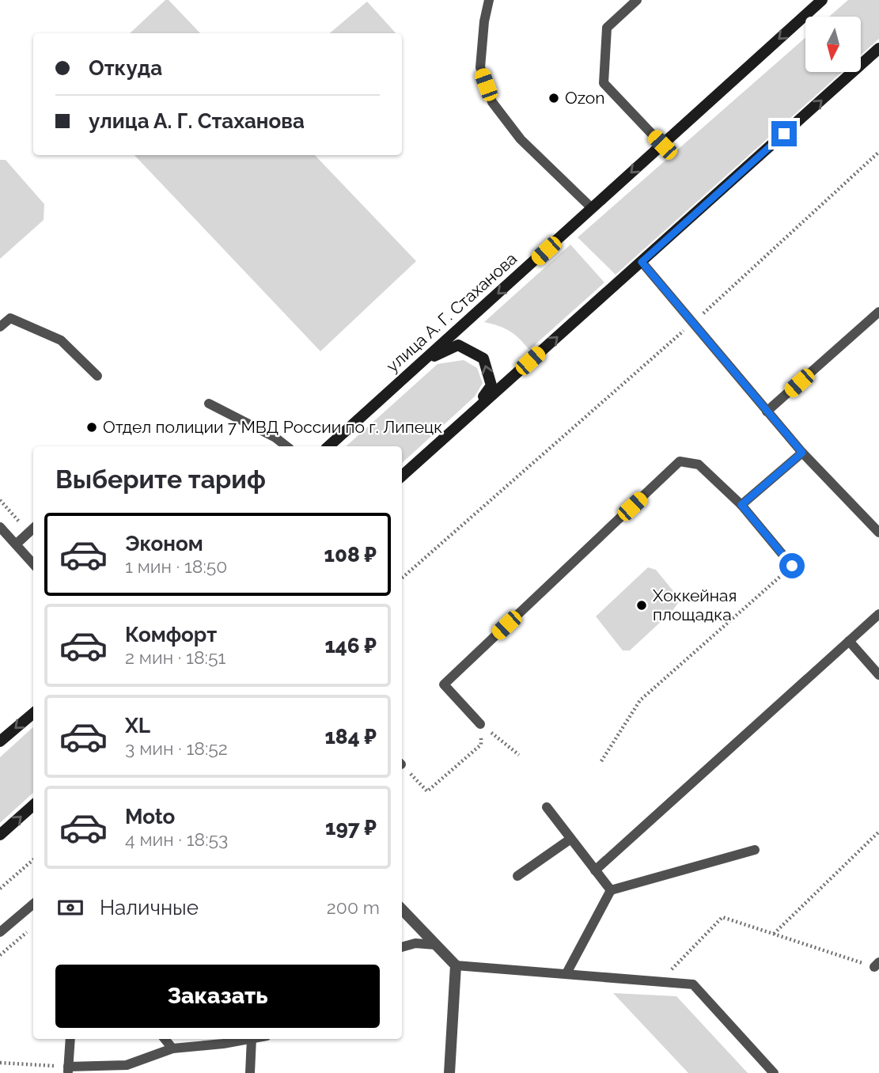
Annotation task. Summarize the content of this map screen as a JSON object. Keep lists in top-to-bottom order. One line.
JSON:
{"streets":{"main road":["улица А. Г. Стаханова"]},"places":["Ozon","Отдел полиции 7 МВД России по г. Липецк","Хоккейная площадка"],"north":"bottom","page":{"banner":["Откуда","улица А. Г. Стаханова"],"heading":"Выберите тариф","list":[{"name":"Эконом","note":"1 мин · 18:50","value":"108 ₽"},{"name":"Комфорт","note":"2 мин · 18:51","value":"146 ₽"},{"name":"XL","note":"3 мин · 18:52","value":"184 ₽"},{"name":"Moto","note":"4 мин · 18:53","value":"197 ₽"}],"pay":["Наличные","200 m"],"buttons":"Заказать"}}
